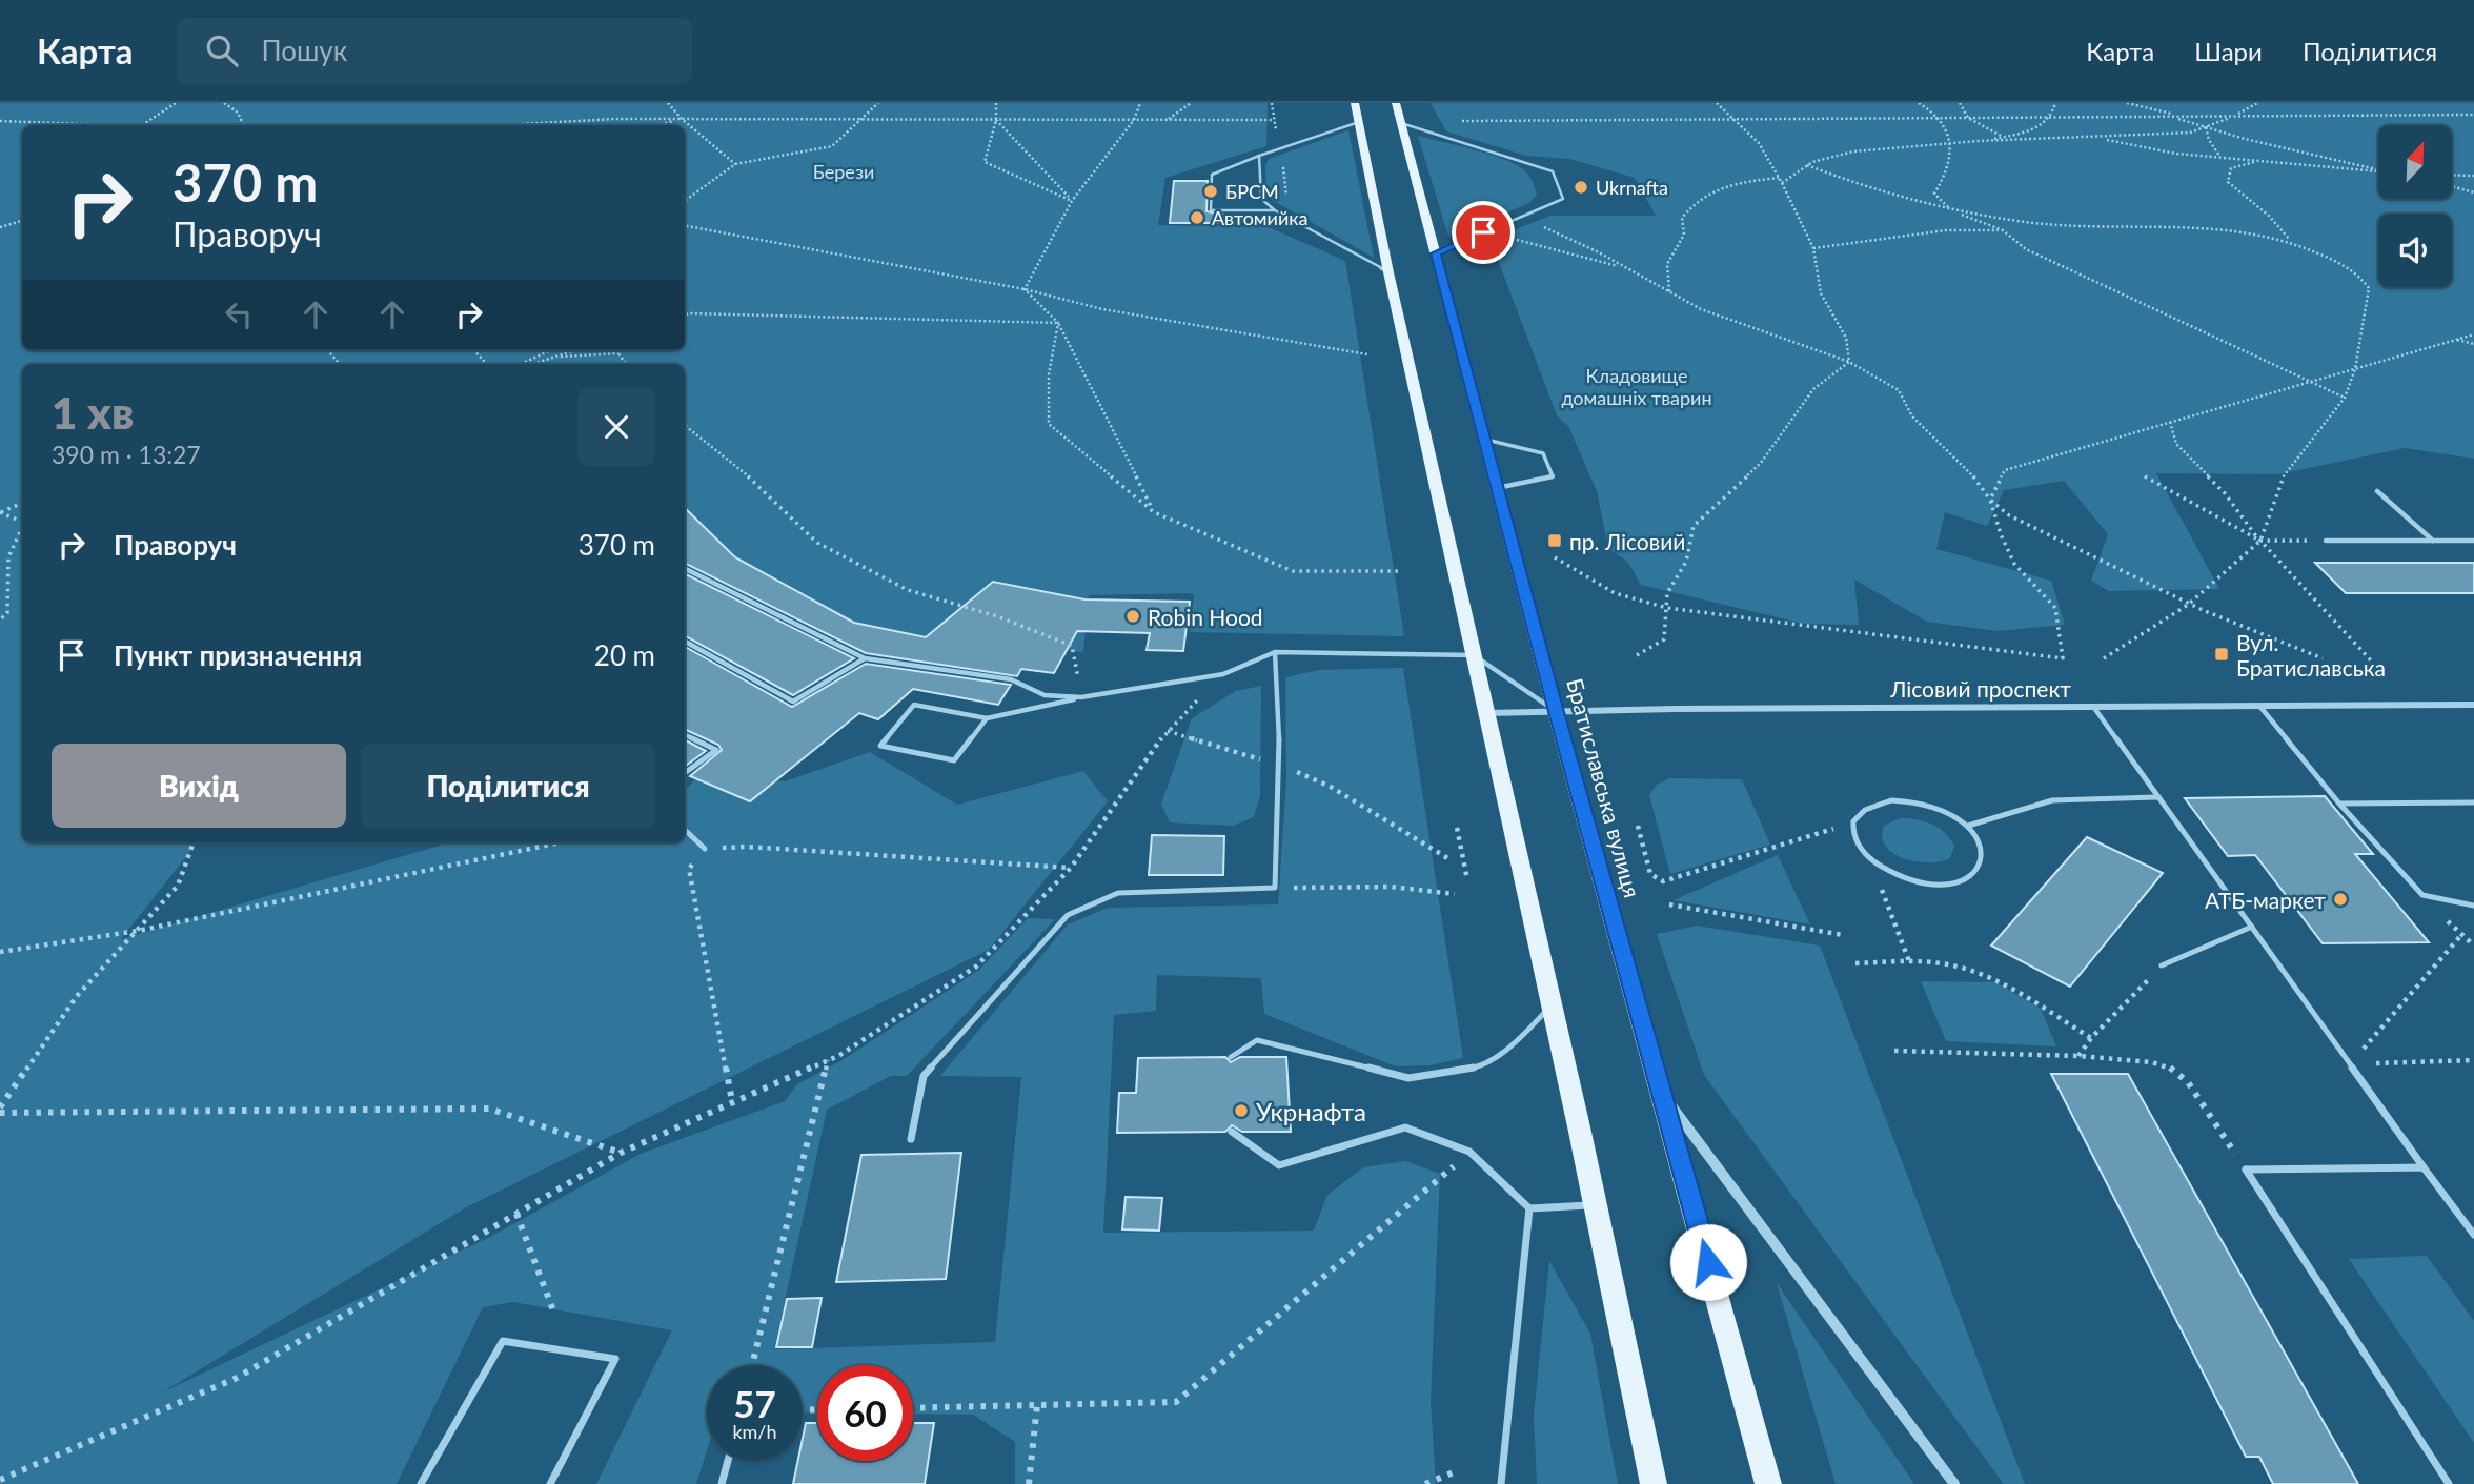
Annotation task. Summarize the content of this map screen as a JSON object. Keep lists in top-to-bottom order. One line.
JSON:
{"streets":{"main road":["Братиславська вулиця"],"street":["Лісовий проспект"]},"crossings":[["Лісовий проспект","Братиславська вулиця"]],"parks":["Берези","Кладовище домашніх тварин"],"places":{"other":["Ukrnafta","БРСМ","Автомийка","Robin Hood","АТБ-маркет","Укрнафта"],"transit":["пр. Лісовий","Вул. Братиславська"]},"north":"top right","page":{"header":"Карта","search":"Пошук","nav":["Карта","Шари","Поділитися"],"turn":["370 m","Праворуч"],"heading":["1 хв","390 m · 13:27"],"list":[{"name":"Праворуч","value":"370 m"},{"name":"Пункт призначення","value":"20 m"}],"buttons":["Вихід","Поділитися"],"speed":"57 km/h","limit":"60"}}
